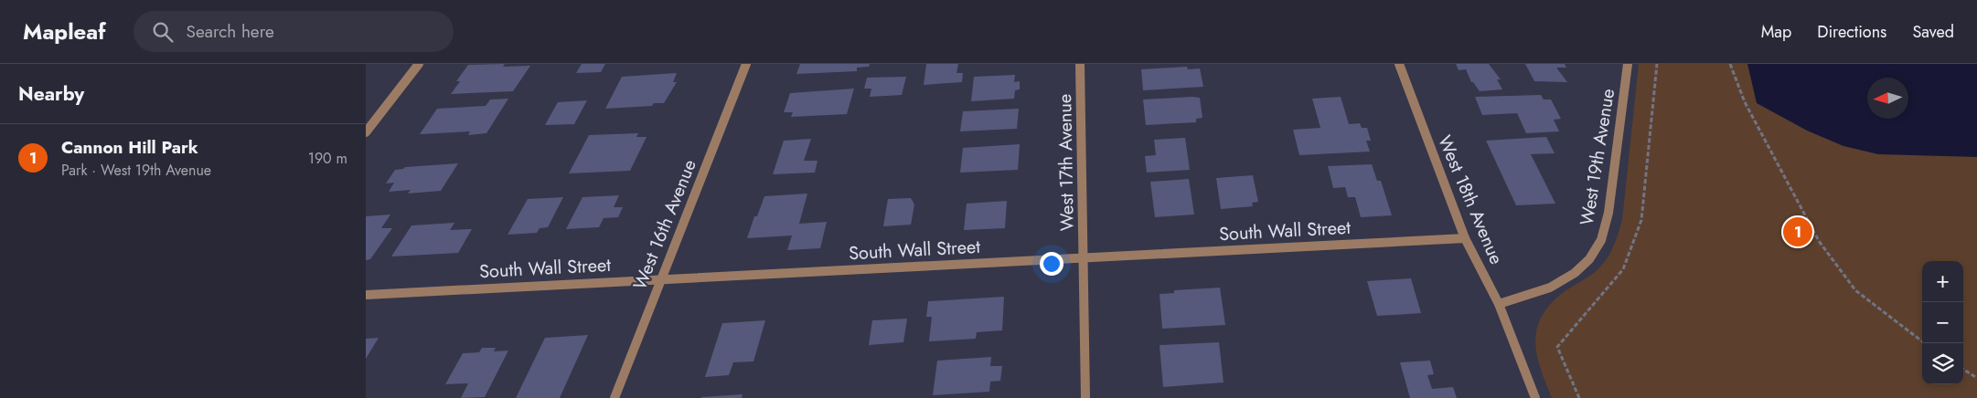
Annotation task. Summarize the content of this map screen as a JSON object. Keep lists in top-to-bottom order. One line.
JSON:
{"streets":{"street":["West 19th Avenue","West 17th Avenue","West 18th Avenue","West 16th Avenue","South Wall Street"]},"crossings":[["West 19th Avenue","West 18th Avenue"],["West 17th Avenue","South Wall Street"],["West 18th Avenue","South Wall Street"],["West 16th Avenue","South Wall Street"]],"north":"left","page":{"header":"Mapleaf","search":"Search here","nav":["Map","Directions","Saved"],"heading":"Nearby","list":[{"mark":"1","name":"Cannon Hill Park","note":"Park · West 19th Avenue","value":"190 m"}],"pins":"1","map_buttons":["+","−"]}}
